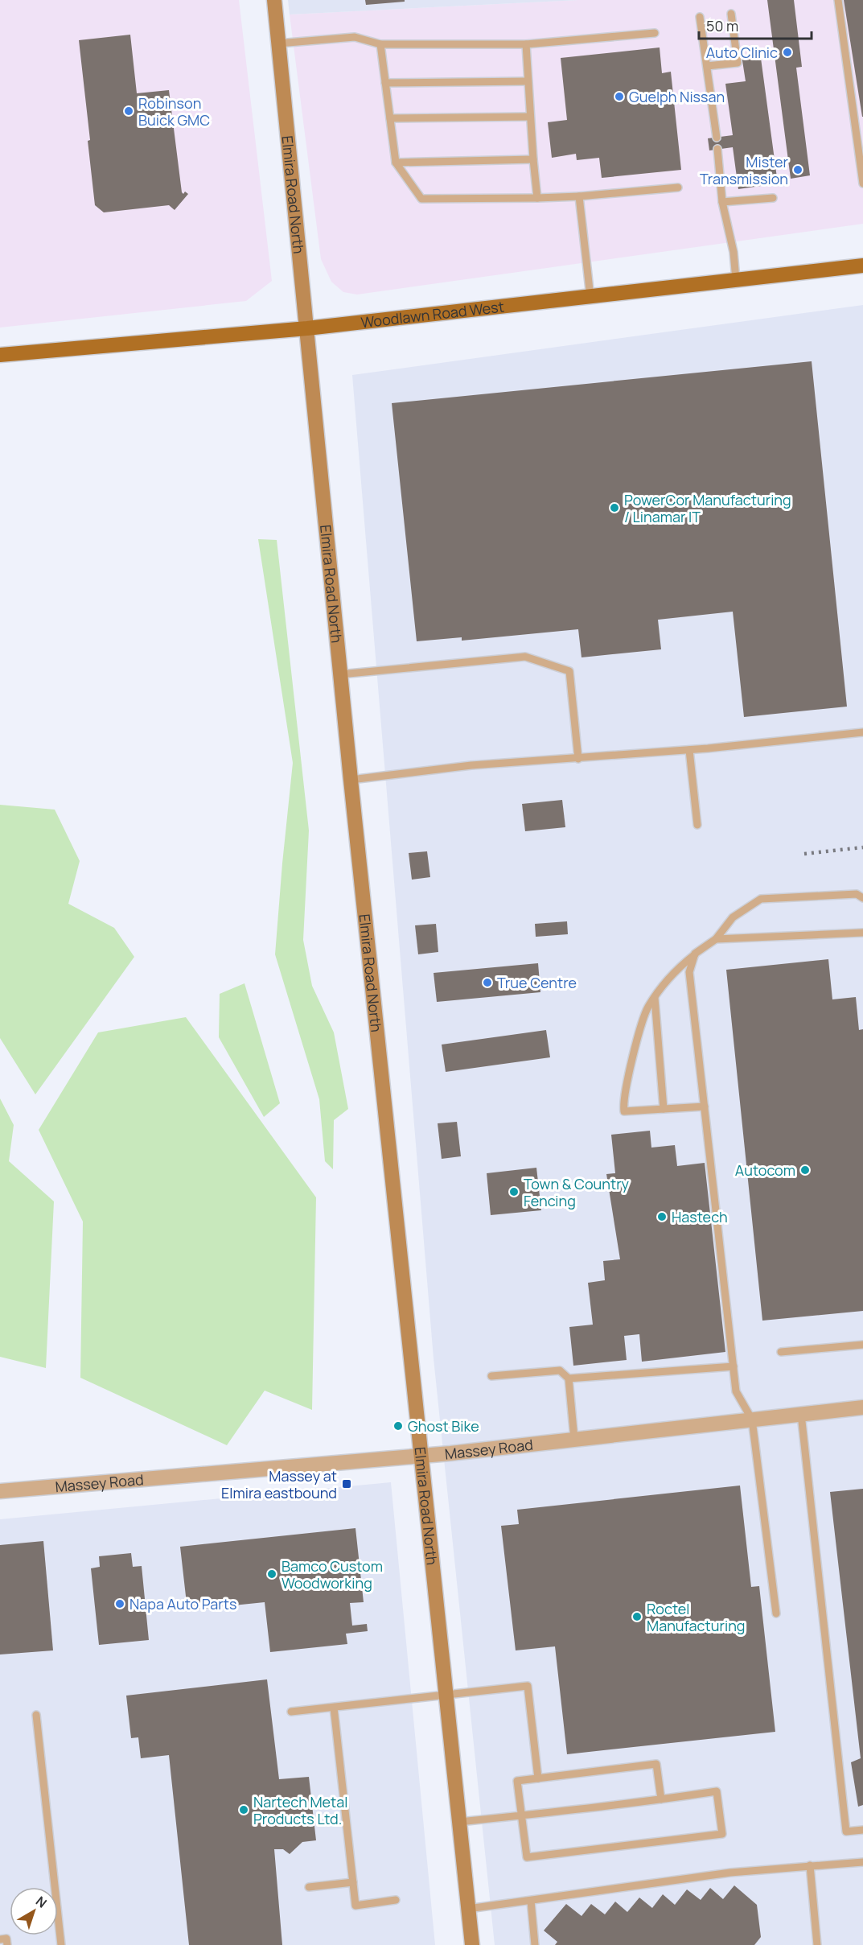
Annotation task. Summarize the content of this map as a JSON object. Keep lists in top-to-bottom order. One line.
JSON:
{"streets":{"main road":["Elmira Road North","Woodlawn Road West"],"street":["Massey Road"]},"crossings":[["Elmira Road North","Woodlawn Road West"],["Elmira Road North","Massey Road"]],"places":{"other":["Auto Clinic","Guelph Nissan","Robinson Buick GMC","Mister Transmission","PowerCor Manufacturing / Linamar IT","True Centre","Autocom","Town & Country Fencing","Hastech","Ghost Bike","Bamco Custom Woodworking","Napa Auto Parts","Roctel Manufacturing","Nartech Metal Products Ltd."],"transit":["Massey at Elmira eastbound"]},"scale_bar":"50 m","north":"top right"}
